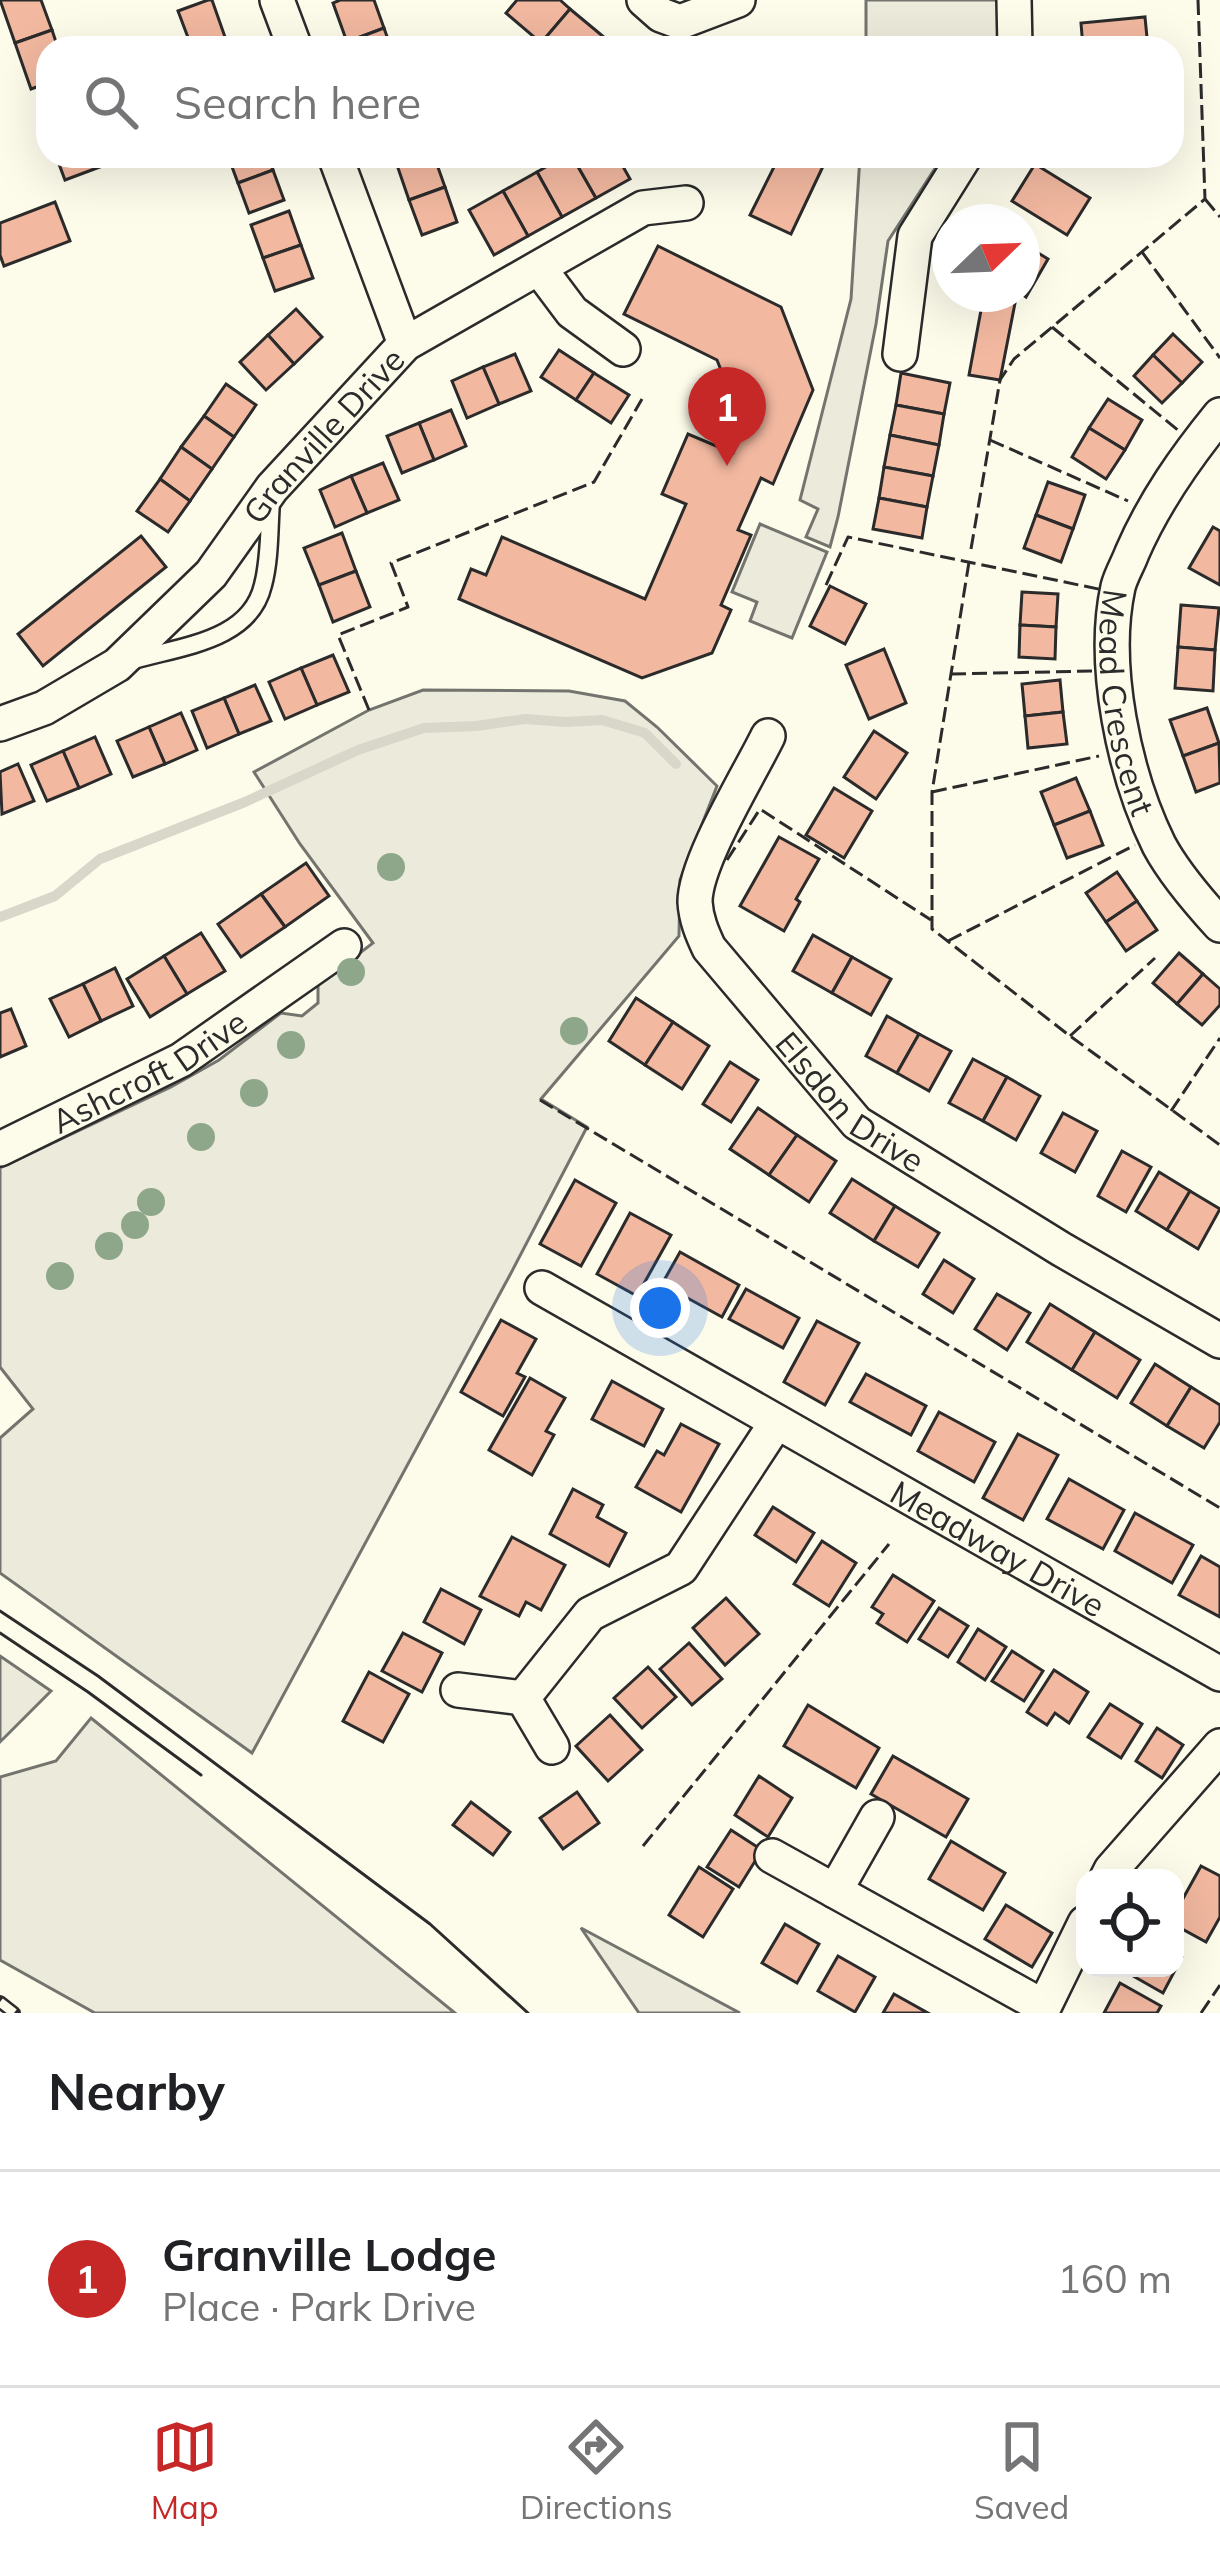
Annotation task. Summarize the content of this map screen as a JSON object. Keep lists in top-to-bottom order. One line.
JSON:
{"streets":{"street":["Granville Drive","Mead Crescent","Ashcroft Drive","Elsdon Drive","Meadway Drive"]},"north":"top right","page":{"search":"Search here","pins":"1","heading":"Nearby","list":[{"mark":"1","name":"Granville Lodge","note":"Place · Park Drive","value":"160 m"}],"nav":["Map","Directions","Saved"]}}
